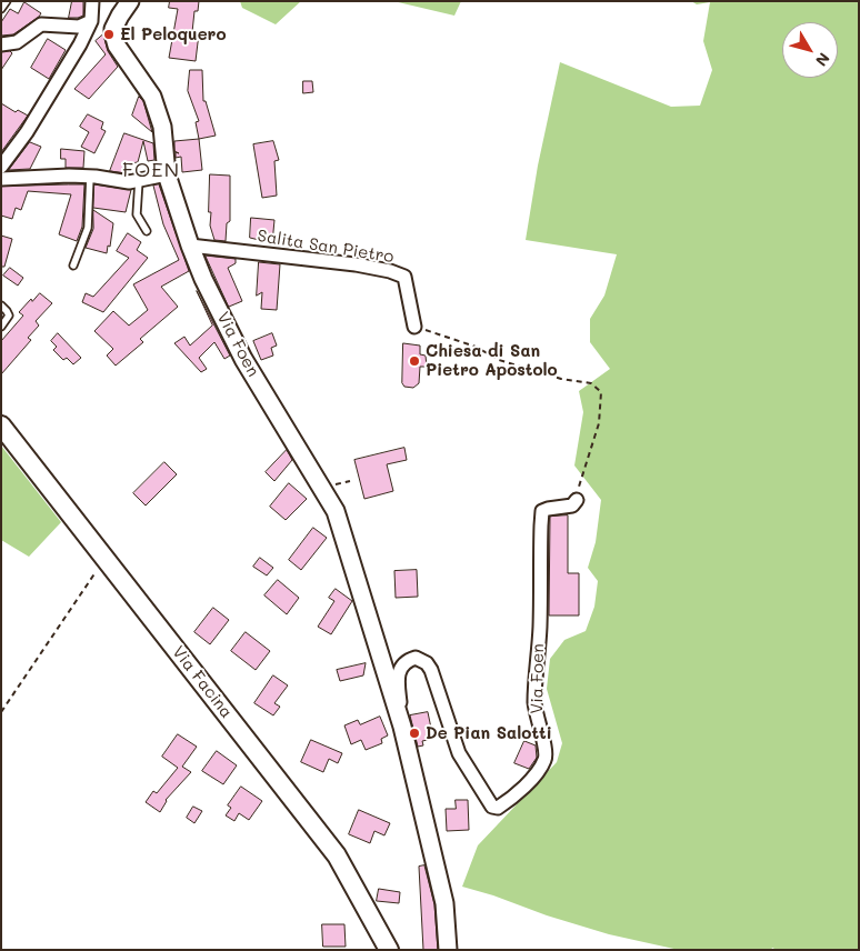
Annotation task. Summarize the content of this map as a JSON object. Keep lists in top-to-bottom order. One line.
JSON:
{"streets":{"main road":["Via Facina"],"street":["Salita San Pietro","Via Foen"]},"crossings":[["Salita San Pietro","Via Foen"]],"districts":["FOEN"],"places":["El Peloquero","Chiesa di San Pietro Apostolo","De Pian Salotti"],"north":"bottom right"}
